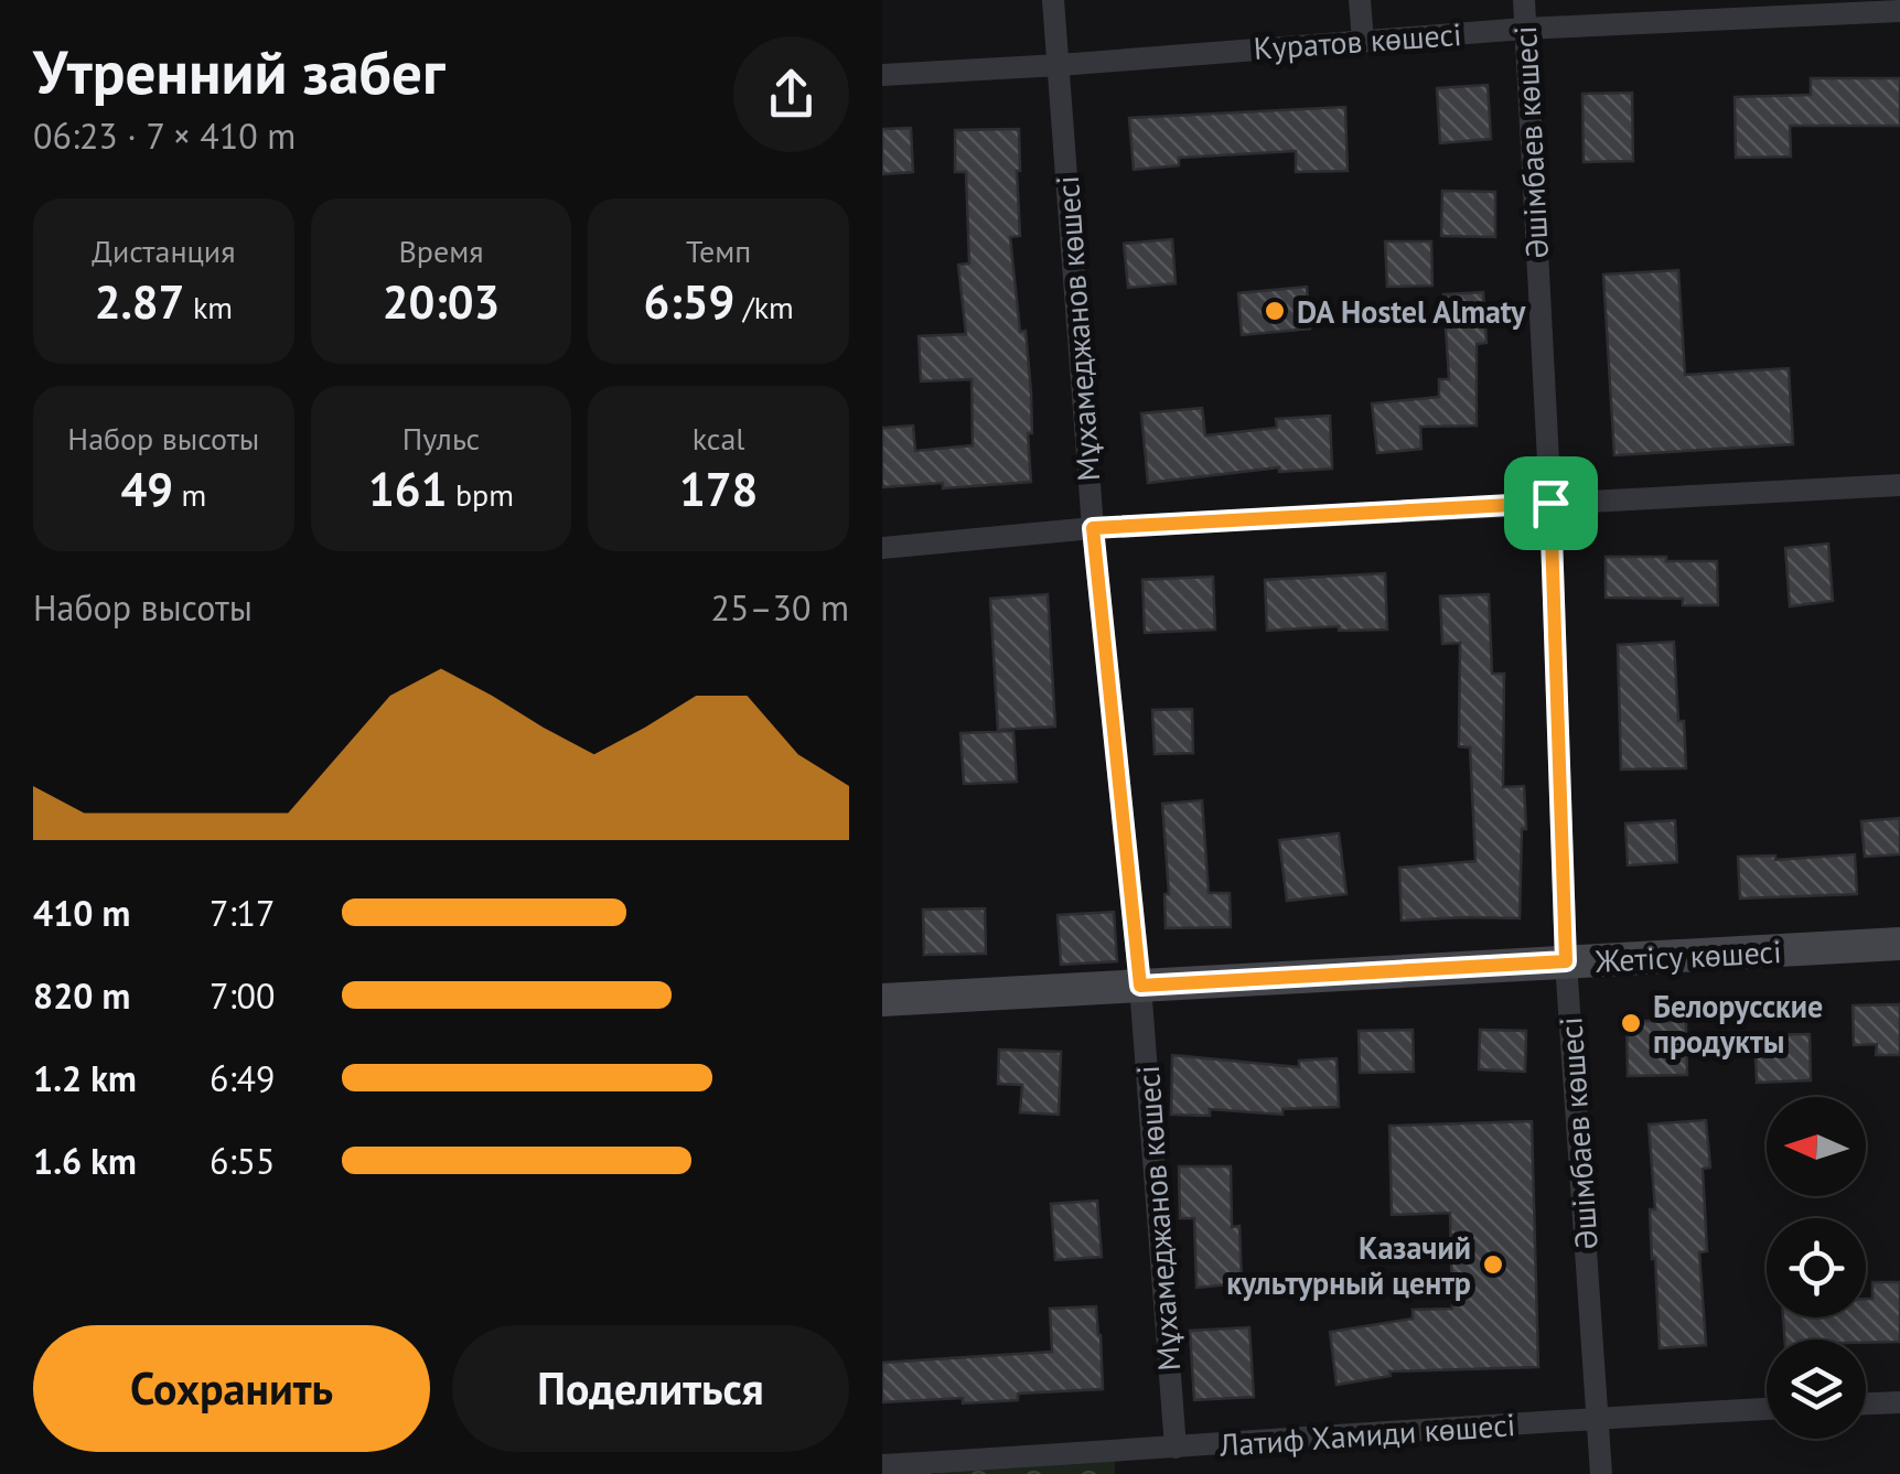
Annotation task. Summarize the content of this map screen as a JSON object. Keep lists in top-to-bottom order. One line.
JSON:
{"streets":{"main road":["Жетісу көшесі"],"street":["Куратов көшесі","Әшімбаев көшесі","Мұхамеджанов көшесі","Латиф Хамиди көшесі"]},"crossings":[["Куратов көшесі","Әшімбаев көшесі"],["Куратов көшесі","Мұхамеджанов көшесі"],["Әшімбаев көшесі","Жетісу көшесі"],["Әшімбаев көшесі","Латиф Хамиди көшесі"],["Мұхамеджанов көшесі","Жетісу көшесі"],["Мұхамеджанов көшесі","Латиф Хамиди көшесі"]],"places":["DA Hostel Almaty","Белорусские продукты","Казачий культурный центр"],"north":"left","page":{"heading":["Утренний забег","06:23 · 7 × 410 m"],"stats":[["Дистанция","2.87 km"],["Время","20:03"],["Темп","6:59 /km"],["Набор высоты","49 m"],["Пульс","161 bpm"],["kcal","178"]],"chart":["Набор высоты","25–30 m"],"list":[{"name":"410 m","note":"7:17"},{"name":"820 m","note":"7:00"},{"name":"1.2 km","note":"6:49"},{"name":"1.6 km","note":"6:55"}],"buttons":["Сохранить","Поделиться"]}}
